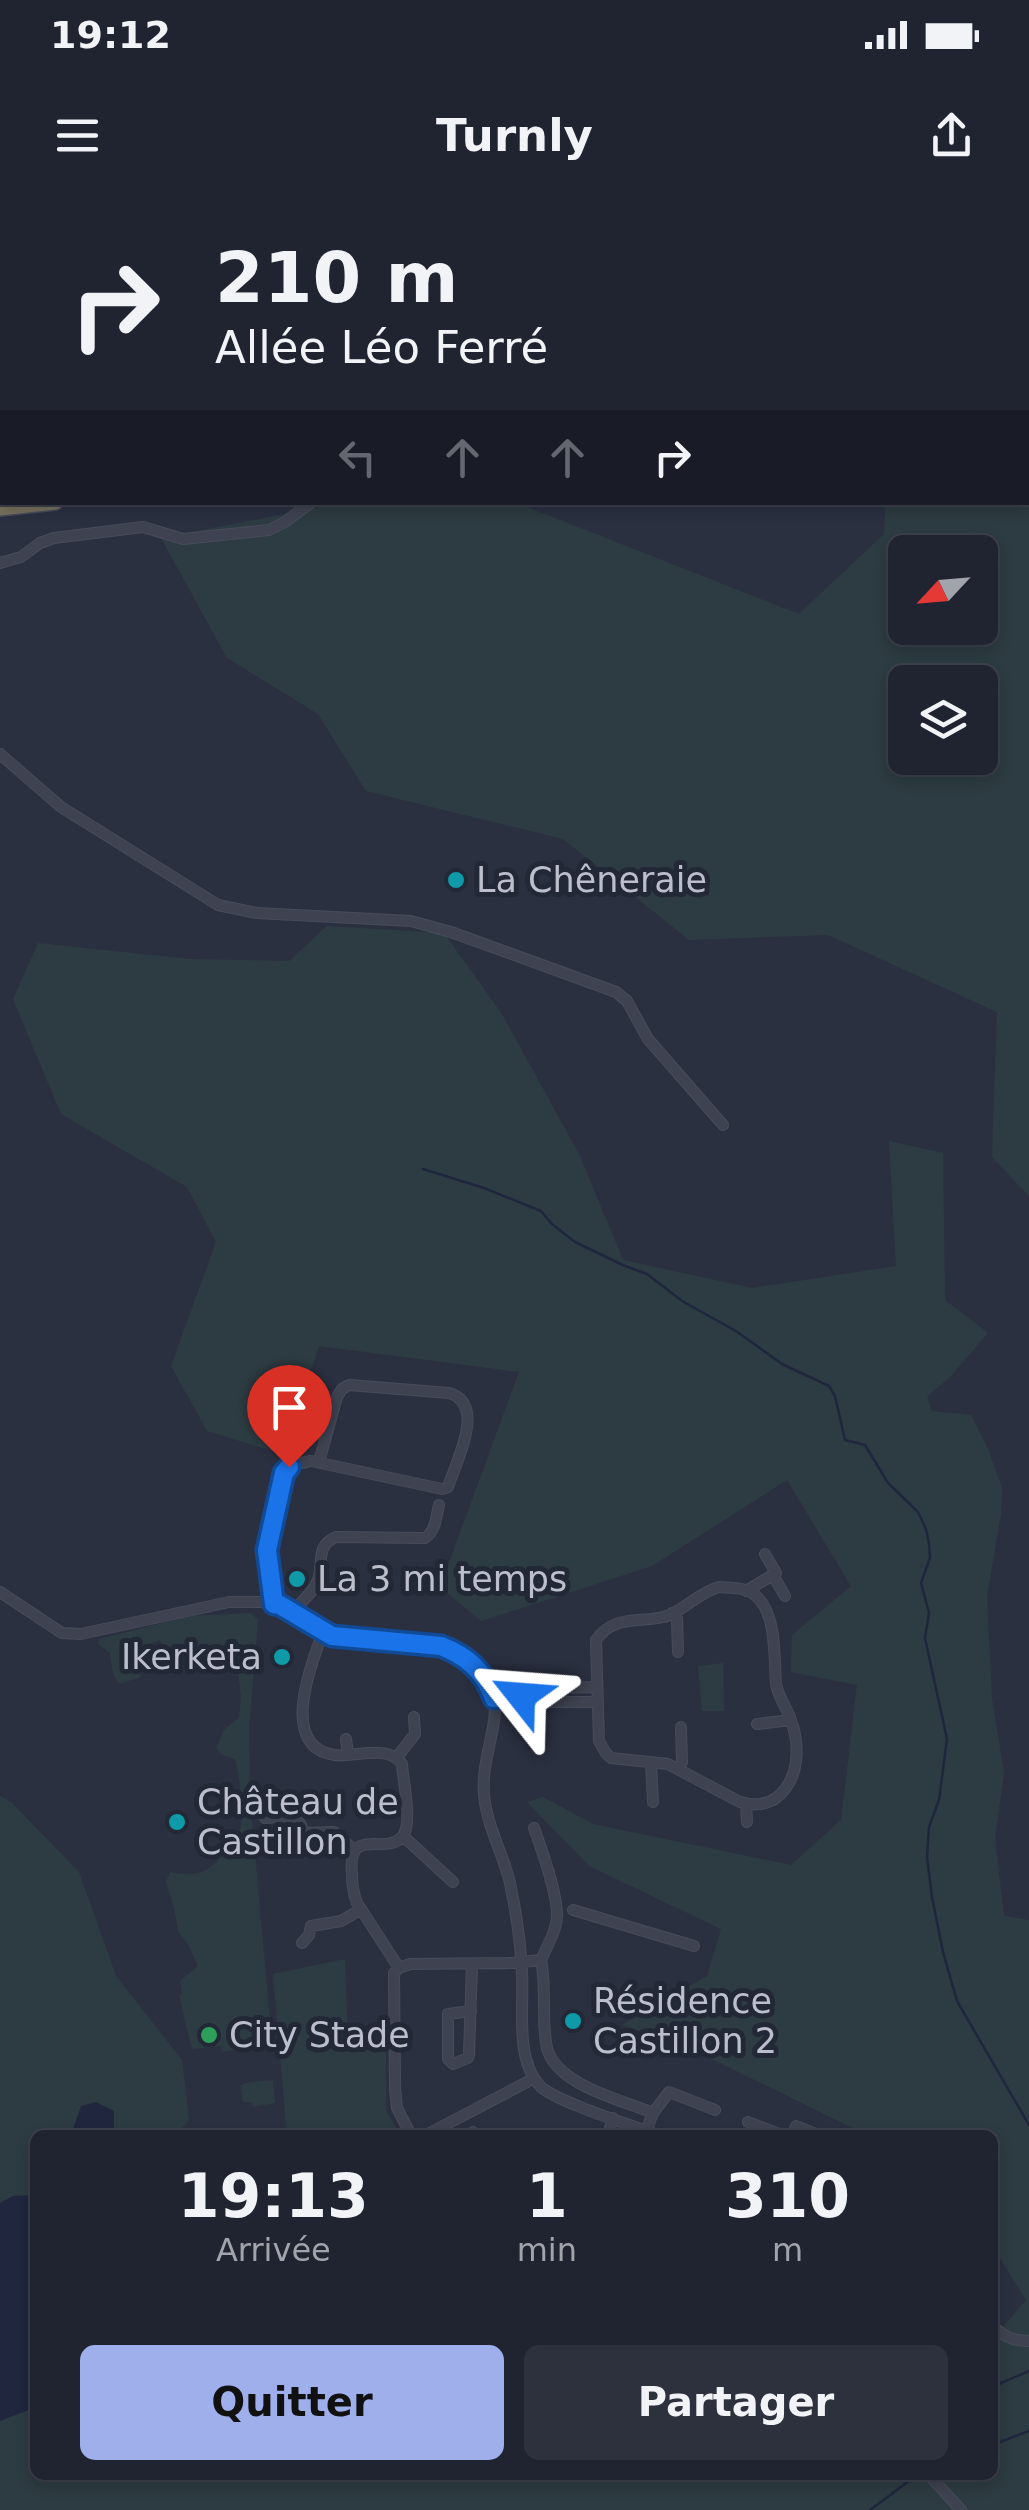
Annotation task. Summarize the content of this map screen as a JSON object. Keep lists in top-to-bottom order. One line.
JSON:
{"places":["La Chêneraie","La 3 mi temps","Ikerketa","Château de Castillon","Résidence Castillon 2","City Stade"],"north":"bottom left","page":{"status":"19:12","header":"Turnly","turn":["210 m","Allée Léo Ferré"],"eta":["19:13","Arrivée","1","min","310","m"],"buttons":["Quitter","Partager"]}}
